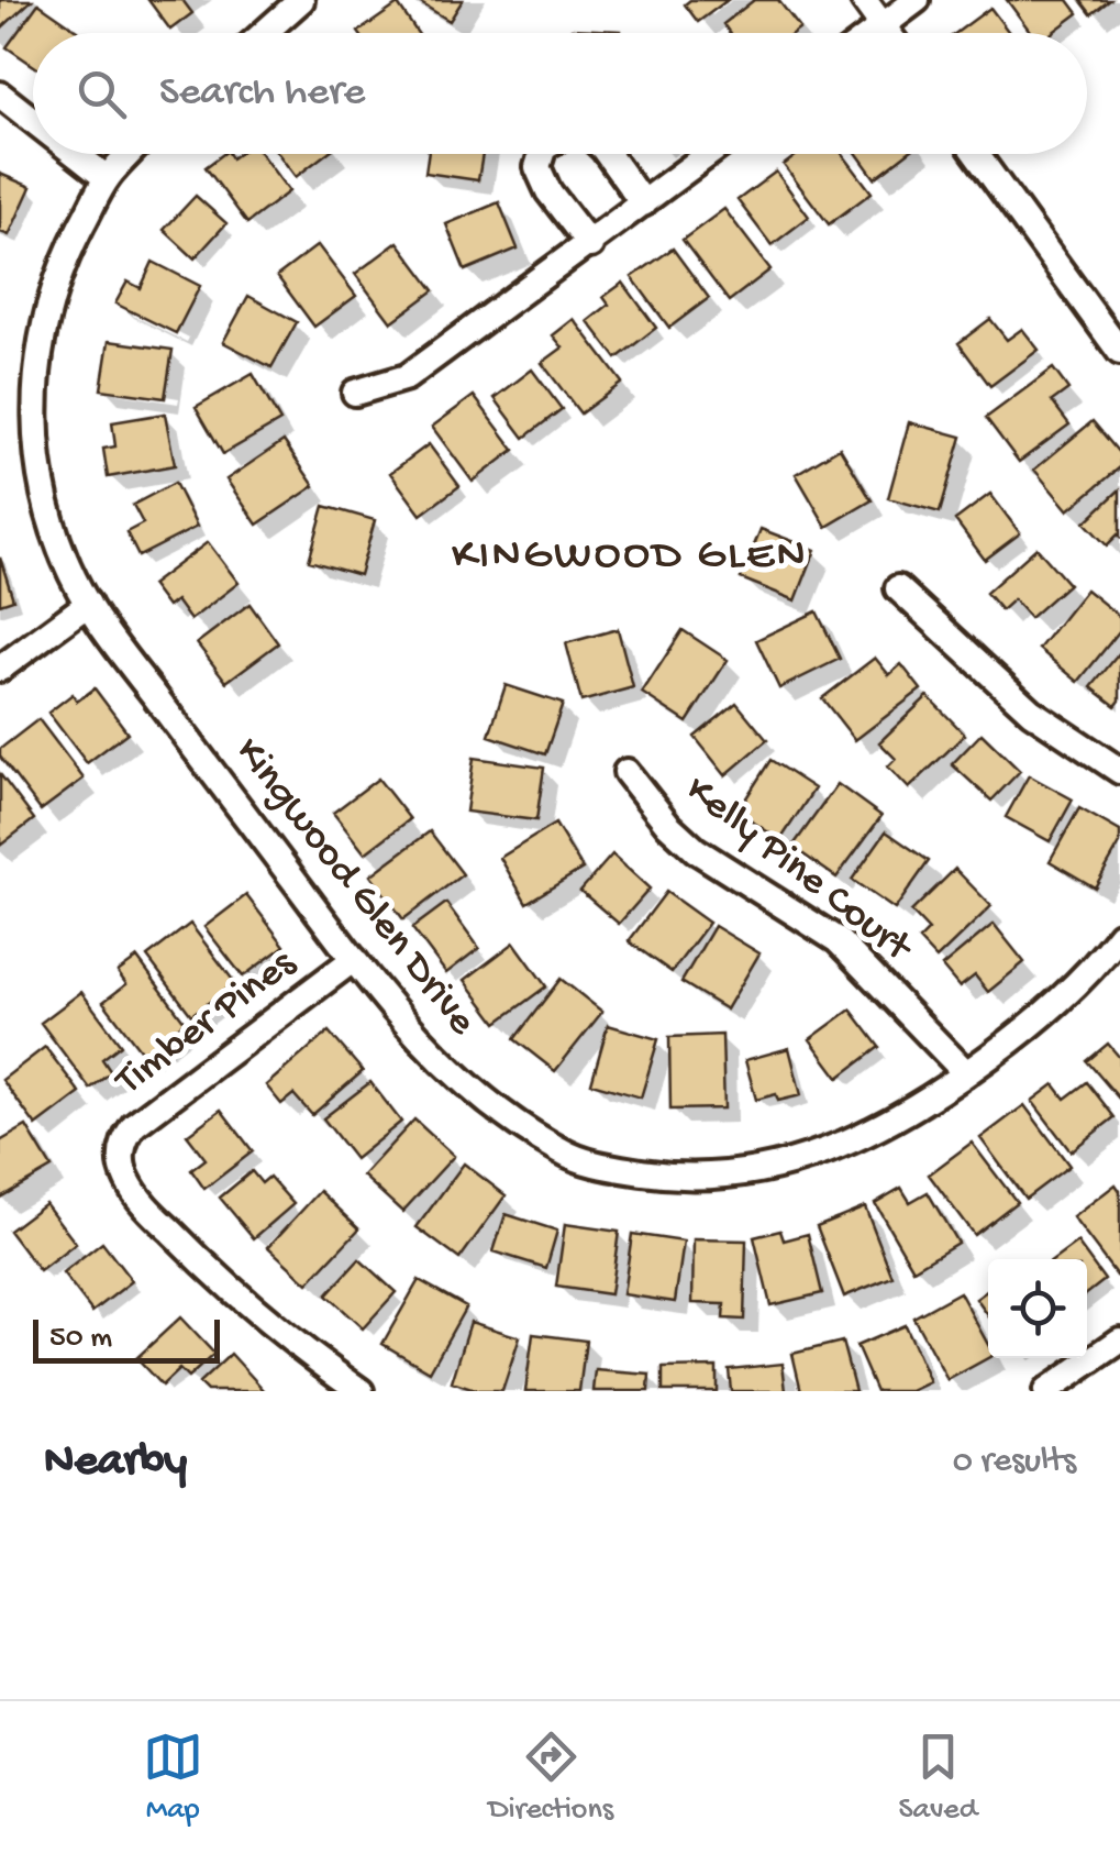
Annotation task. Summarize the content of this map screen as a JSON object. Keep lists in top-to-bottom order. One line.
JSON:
{"streets":{"street":["Kelly Pine Court","Kingwood Glen Drive","Timber Pines"]},"crossings":[["Kelly Pine Court","Kingwood Glen Drive"],["Kingwood Glen Drive","Timber Pines"]],"districts":["KINGWOOD GLEN"],"scale_bar":"50 m","page":{"search":"Search here","scale":"50 m","heading":["Nearby","0 results"],"nav":["Map","Directions","Saved"]}}
